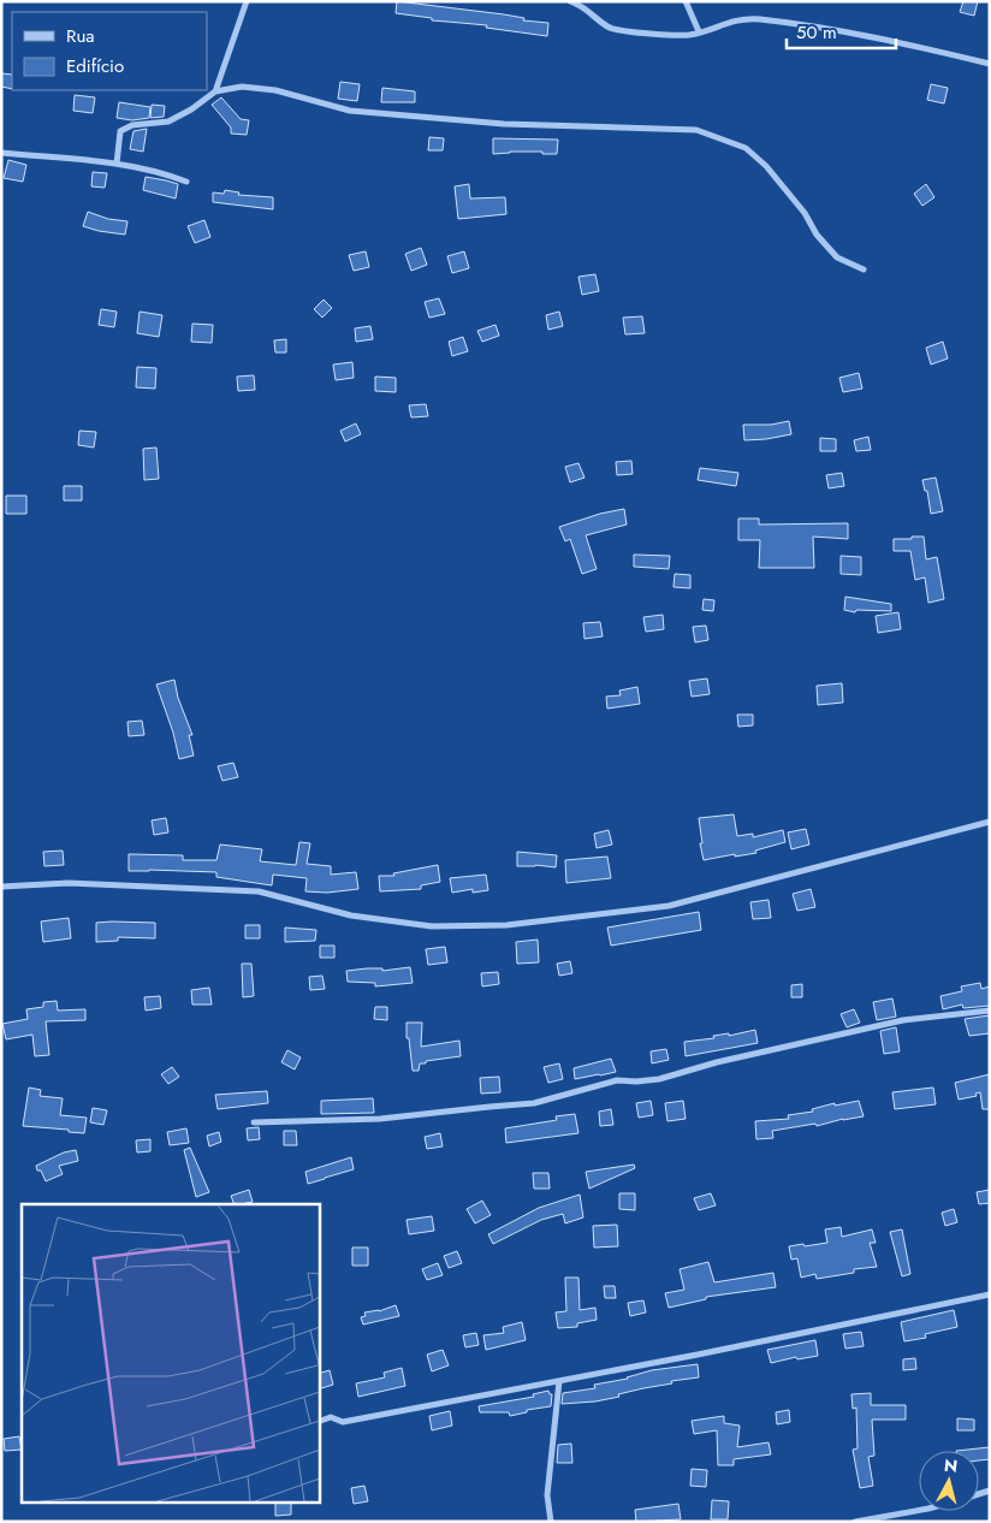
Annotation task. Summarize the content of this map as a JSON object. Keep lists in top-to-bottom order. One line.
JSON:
{"legend":["Rua","Edifício"],"scale_bar":"50 m","north":"top"}
